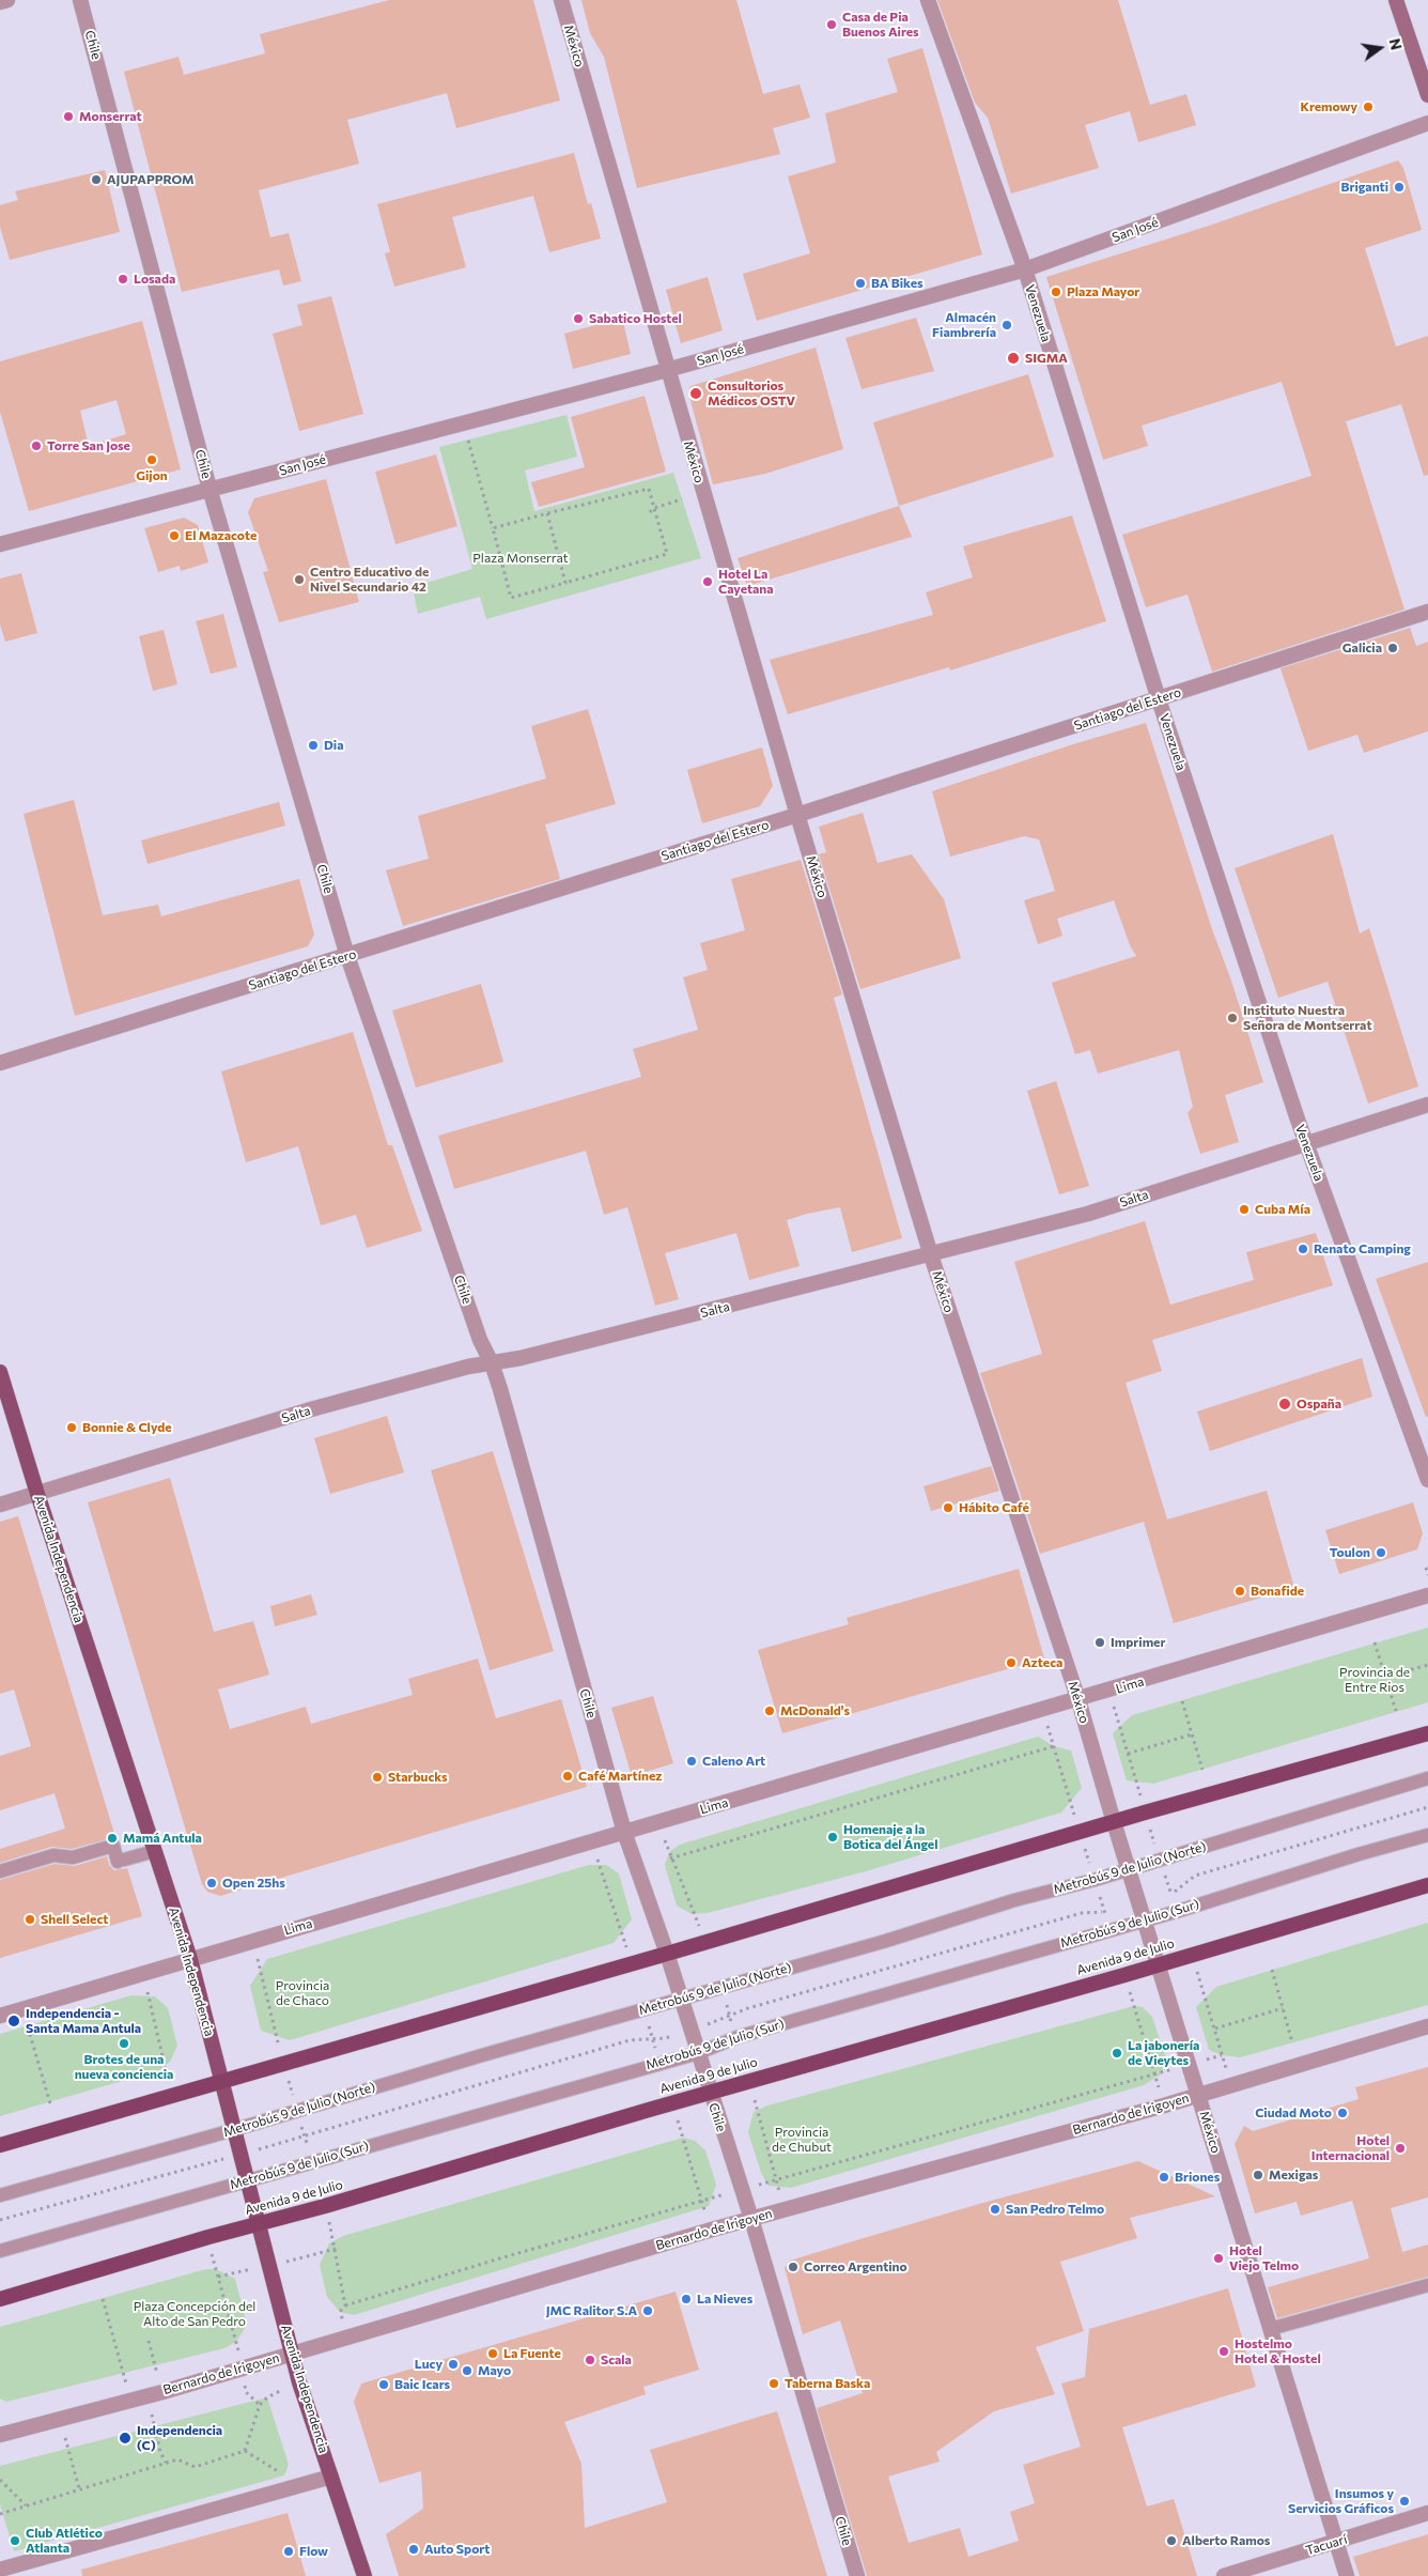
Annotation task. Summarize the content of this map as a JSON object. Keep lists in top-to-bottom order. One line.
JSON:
{"streets":{"highway":["Avenida 9 de Julio"],"main road":["Avenida Independencia"],"street":["Chile","México","San José","Venezuela","Santiago del Estero","Salta","Lima","Bernardo de Irigoyen","Tacuarí"],"lane":["Metrobús 9 de Julio (Norte)","Metrobús 9 de Julio (Sur)"]},"crossings":[["Chile","San José"],["Chile","Santiago del Estero"],["Chile","Salta"],["Chile","Lima"],["Chile","Metrobús 9 de Julio (Norte)"],["Chile","Metrobús 9 de Julio (Sur)"],["Chile","Avenida 9 de Julio"],["Chile","Bernardo de Irigoyen"],["México","San José"],["México","Santiago del Estero"],["México","Salta"],["México","Lima"],["México","Metrobús 9 de Julio (Norte)"],["México","Metrobús 9 de Julio (Sur)"],["México","Avenida 9 de Julio"],["México","Bernardo de Irigoyen"],["México","Tacuarí"],["San José","Venezuela"],["Venezuela","Santiago del Estero"],["Venezuela","Salta"],["Salta","Avenida Independencia"],["Avenida Independencia","Lima"],["Avenida Independencia","Metrobús 9 de Julio (Norte)"],["Avenida Independencia","Metrobús 9 de Julio (Sur)"],["Avenida Independencia","Avenida 9 de Julio"],["Avenida Independencia","Bernardo de Irigoyen"]],"parks":["Plaza Monserrat","Provincia de Entre Rios","Provincia de Chaco","Provincia de Chubut","Plaza Concepción del Alto de San Pedro"],"places":["Casa de Pia Buenos Aires","Kremowy","Monserrat","AJUPAPPROM","Briganti","Losada","BA Bikes","Plaza Mayor","Sabatico Hostel","Almacén Fiambrería","SIGMA","Consultorios Médicos OSTV","Torre San Jose","Gijon","El Mazacote","Centro Educativo de Nivel Secundario 42","Hotel La Cayetana","Galicia","Dia","Instituto Nuestra Señora de Montserrat","Cuba Mía","Renato Camping","Ospaña","Bonnie & Clyde","Hábito Café","Toulon","Bonafide","Imprimer","Azteca","McDonald's","Caleno Art","Café Martínez","Starbucks","Homenaje a la Botica del Ángel","Mamá Antula","Open 25hs","Shell Select","Independencia - Santa Mama Antula","Brotes de una nueva conciencia","La jabonería de Vieytes","Ciudad Moto","Hotel Internacional","Mexigas","Briones","San Pedro Telmo","Hotel Viejo Telmo","Correo Argentino","La Nieves","JMC Ralitor S.A","Hostelmo Hotel & Hostel","La Fuente","Scala","Lucy","Mayo","Taberna Baska","Baic Icars","Independencia (C)","Insumos y Servicios Gráficos","Club Atlético Atlanta","Alberto Ramos","Auto Sport","Flow"],"north":"right"}
